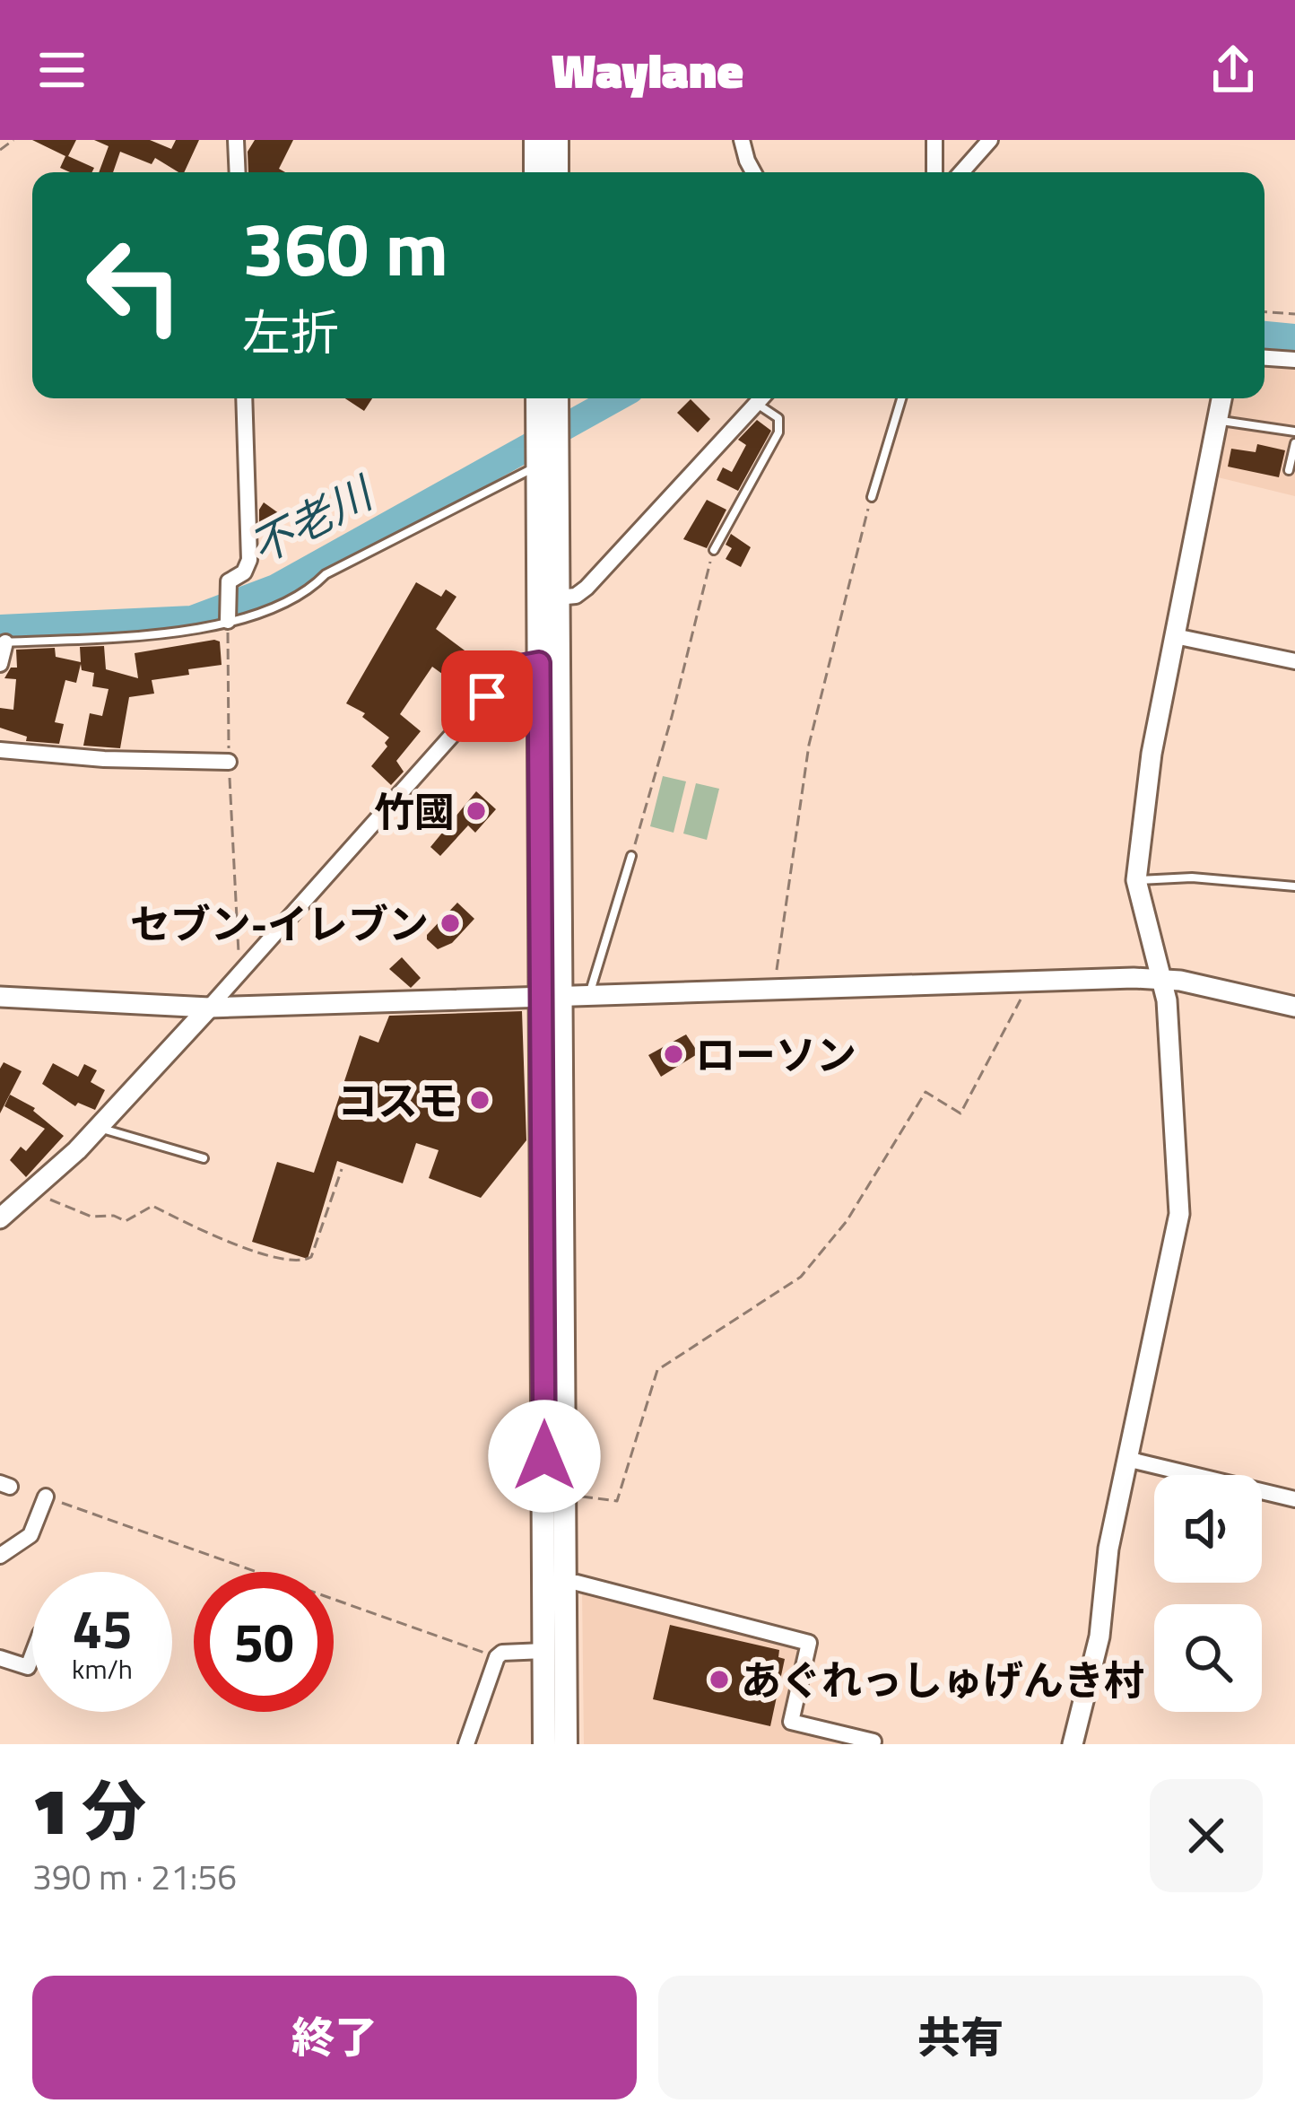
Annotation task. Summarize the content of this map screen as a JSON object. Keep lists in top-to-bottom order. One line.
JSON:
{"water":["不老川"],"places":["竹國","セブン-イレブン","ローソン","コスモ","あぐれっしゅげんき村"],"page":{"header":"Waylane","turn":["360 m","左折"],"speed":"45 km/h","limit":"50","heading":["1 分","390 m · 21:56"],"buttons":["終了","共有"]}}
